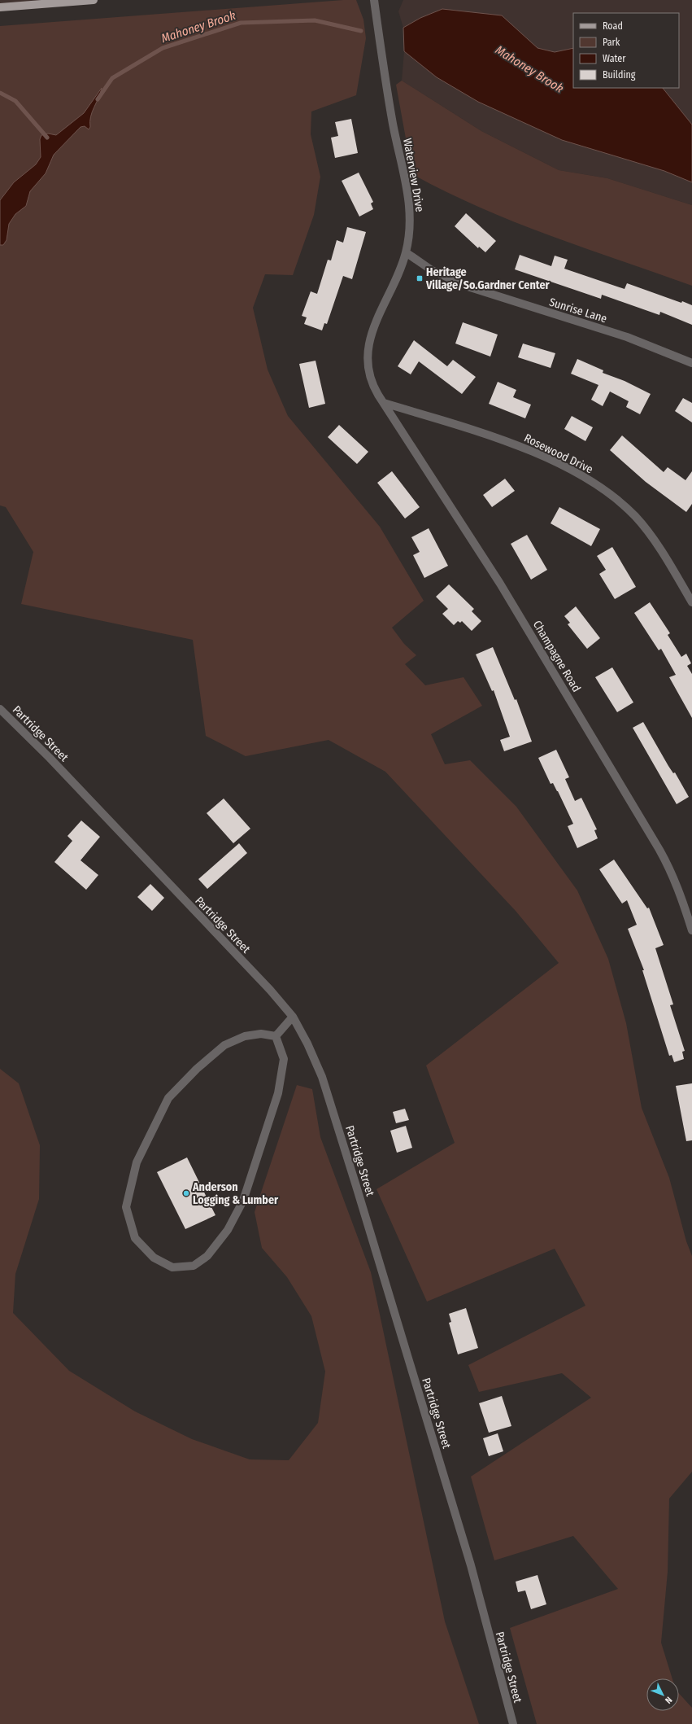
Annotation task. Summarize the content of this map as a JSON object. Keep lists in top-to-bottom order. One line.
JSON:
{"streets":{"street":["Waterview Drive","Sunrise Lane","Rosewood Drive","Champagne Road","Partridge Street"]},"crossings":[["Waterview Drive","Sunrise Lane"],["Waterview Drive","Rosewood Drive"],["Waterview Drive","Champagne Road"],["Rosewood Drive","Champagne Road"]],"water":["Mahoney Brook"],"places":{"transit":["Heritage Village/So.Gardner Center"],"other":["Anderson Logging & Lumber"]},"legend":["Road","Park","Water","Building"],"north":"bottom right"}
